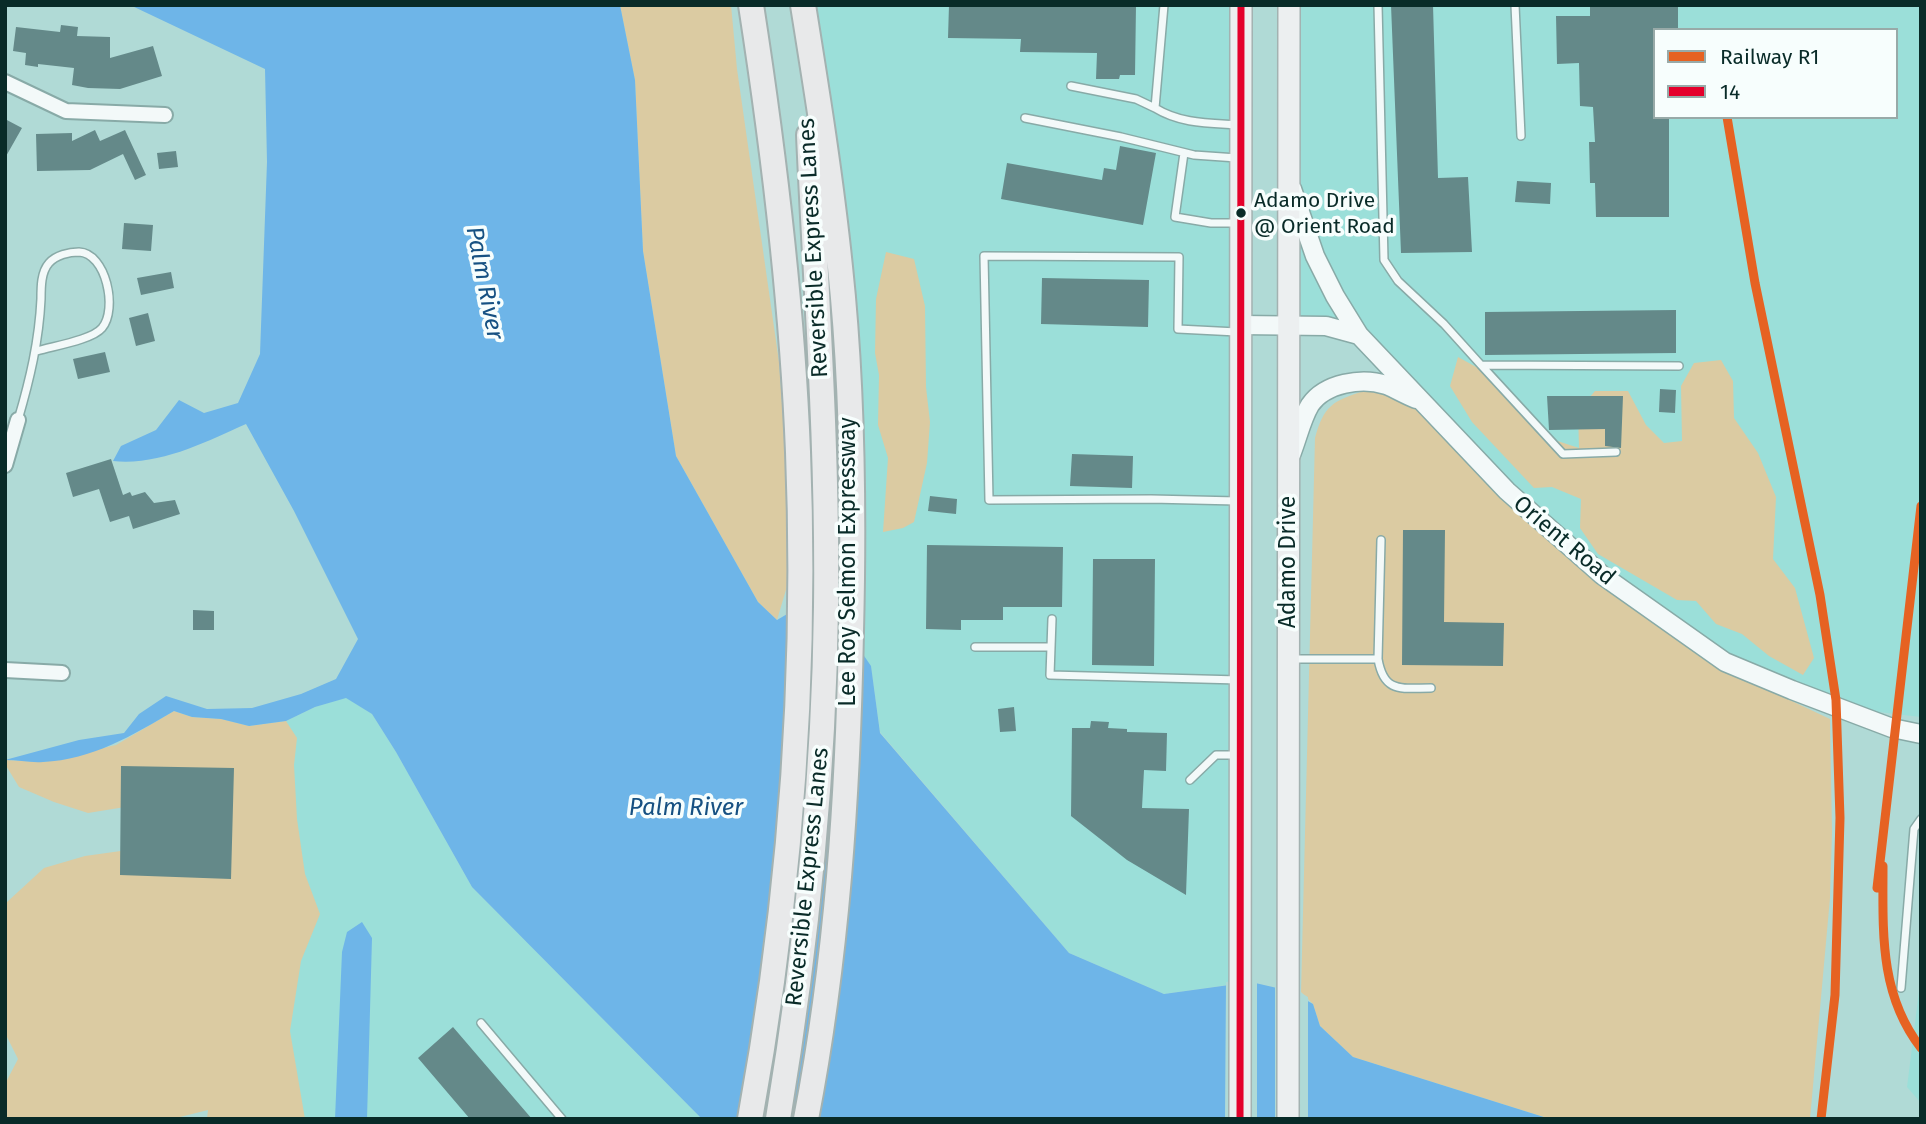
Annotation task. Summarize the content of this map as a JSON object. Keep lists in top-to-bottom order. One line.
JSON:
{"streets":{"highway":["Reversible Express Lanes","Lee Roy Selmon Expressway"],"main road":["Adamo Drive"],"street":["Orient Road"]},"crossings":[["Reversible Express Lanes","Lee Roy Selmon Expressway"],["Orient Road","Adamo Drive"]],"water":["Palm River"],"places":["Adamo Drive @ Orient Road"],"lines":["transit line 14","rail line R1"],"legend":["Railway R1","14"]}
